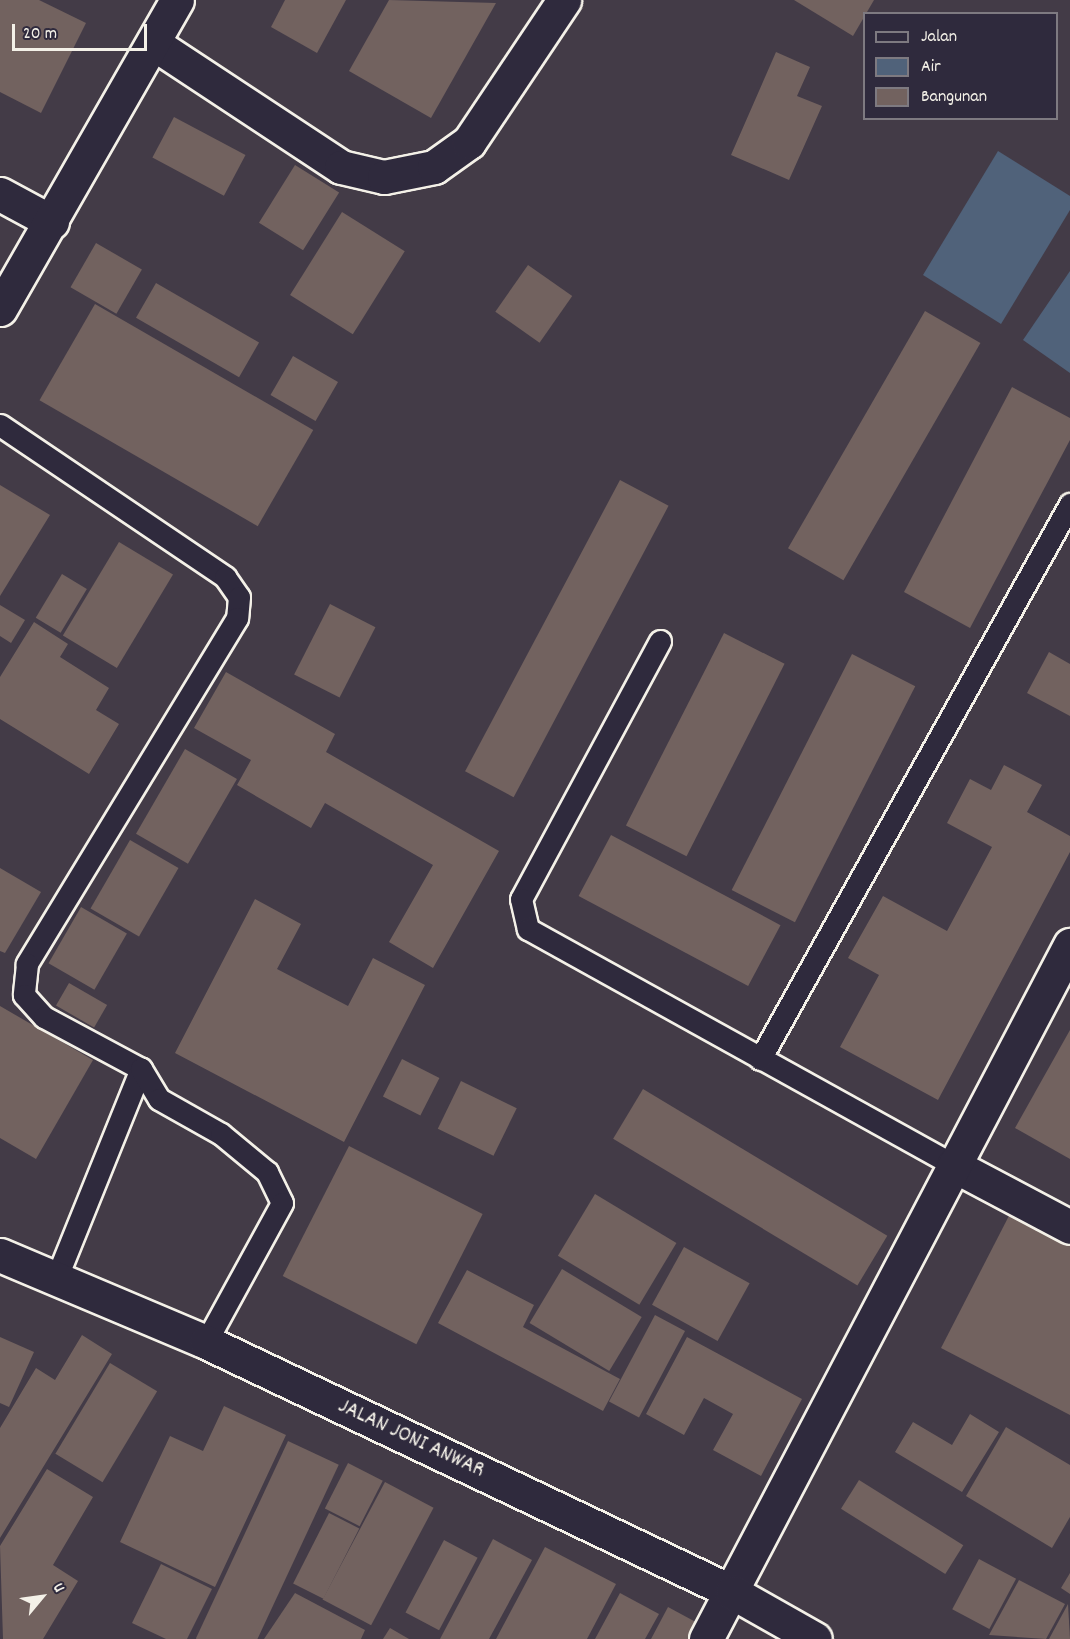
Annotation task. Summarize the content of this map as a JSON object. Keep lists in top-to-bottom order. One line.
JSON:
{"streets":{"street":["JALAN JONI ANWAR"]},"legend":["Jalan","Air","Bangunan"],"scale_bar":"20 m","north":"top right"}
